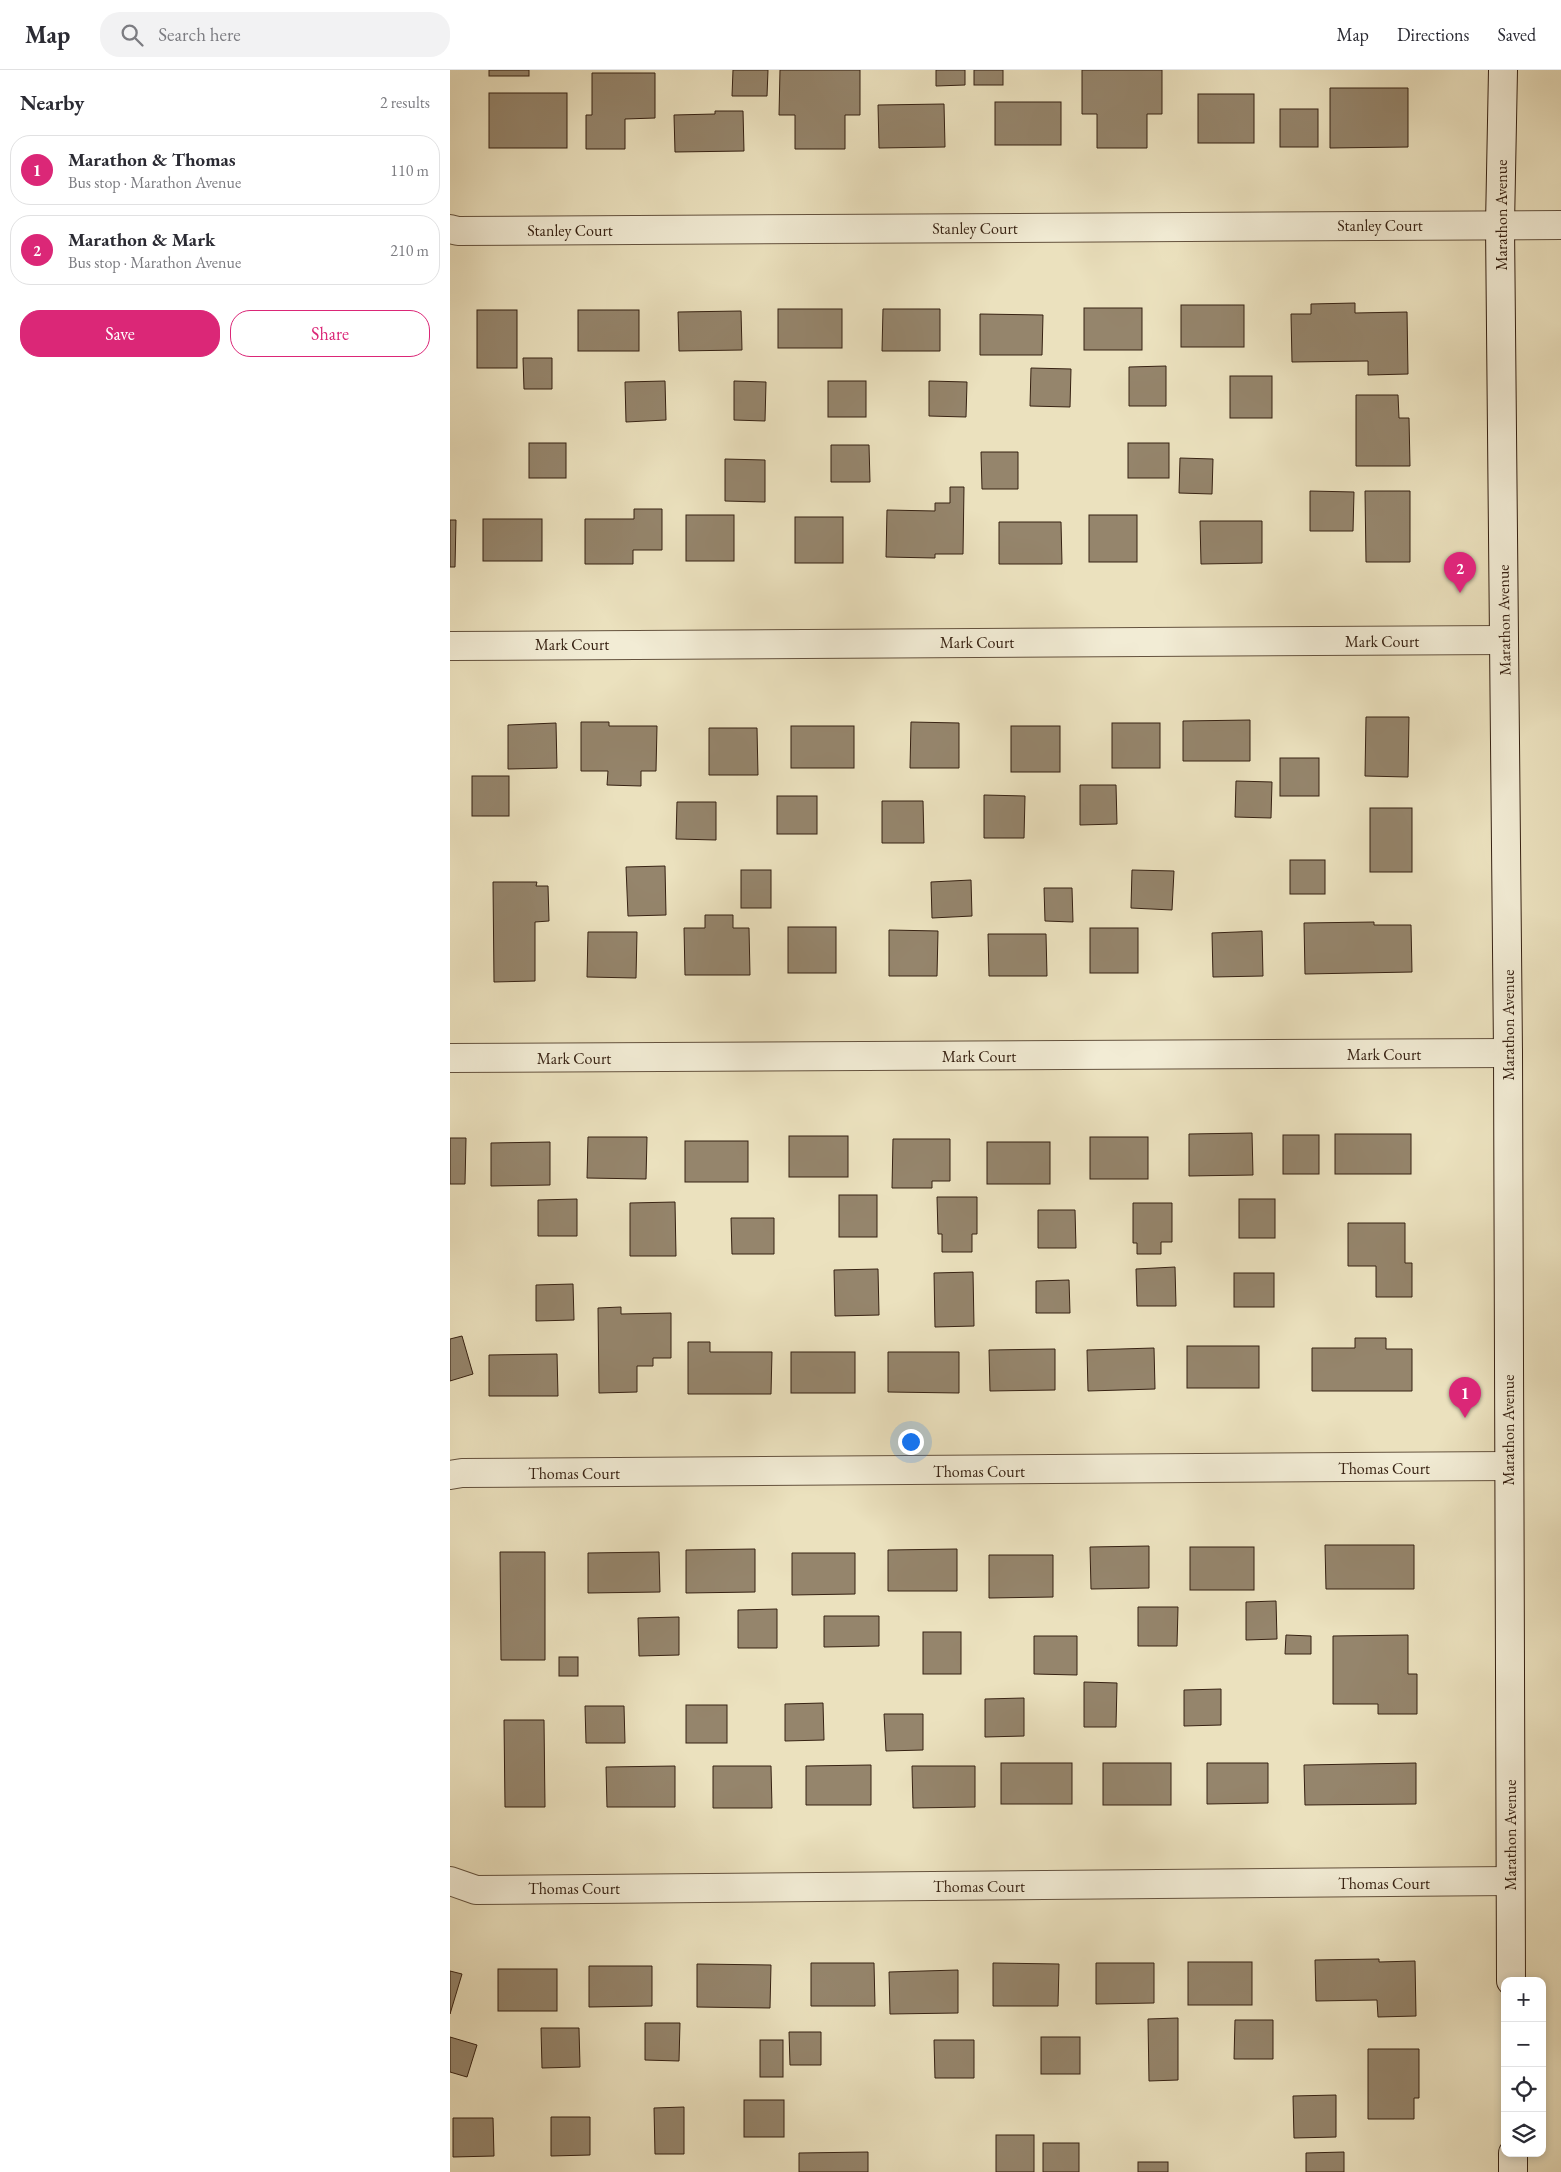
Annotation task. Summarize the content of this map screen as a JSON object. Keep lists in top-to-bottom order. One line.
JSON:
{"streets":{"street":["Marathon Avenue","Stanley Court","Mark Court","Thomas Court"]},"crossings":[["Marathon Avenue","Stanley Court"],["Marathon Avenue","Mark Court"],["Marathon Avenue","Thomas Court"]],"page":{"header":"Map","search":"Search here","nav":["Map","Directions","Saved"],"heading":["Nearby","2 results"],"list":[{"mark":"1","name":"Marathon & Thomas","note":"Bus stop · Marathon Avenue","value":"110 m"},{"mark":"2","name":"Marathon & Mark","note":"Bus stop · Marathon Avenue","value":"210 m"}],"buttons":["Save","Share"],"pins":["2","1"],"map_buttons":["+","−"]}}
